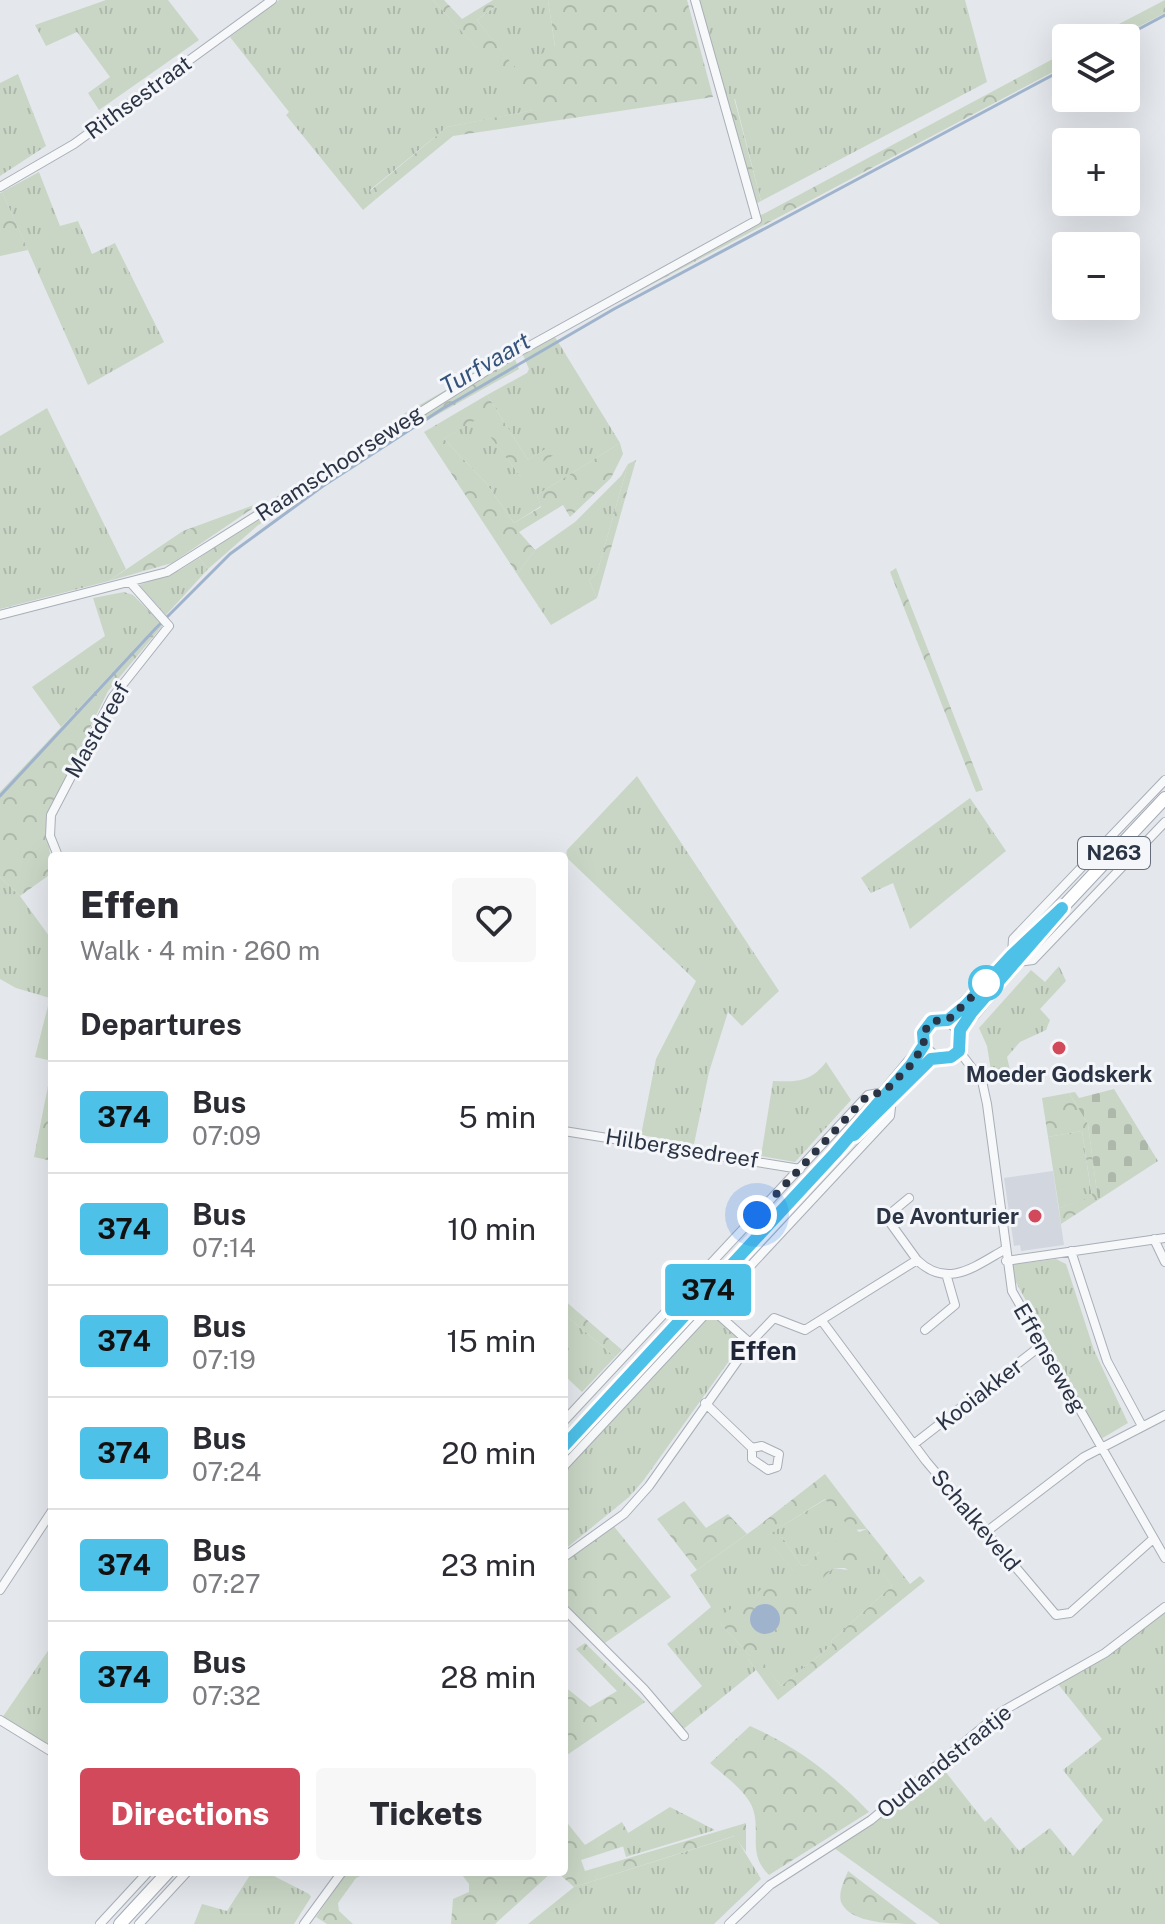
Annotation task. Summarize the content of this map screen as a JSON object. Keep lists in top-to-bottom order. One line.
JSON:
{"streets":{"main road":["N263"],"street":["Rithsestraat","Raamschoorseweg","Mastdreef","Hilbergsedreef","Effenseweg","Kooiakker","Schalkeveld","Oudlandstraatje"]},"crossings":[["Raamschoorseweg","Mastdreef"],["N263","Effenseweg"],["Effenseweg","Kooiakker"],["Effenseweg","Schalkeveld"],["Kooiakker","Schalkeveld"]],"districts":["Effen"],"water":["Turfvaart"],"places":["Moeder Godskerk","De Avonturier"],"lines":["bus line 374"],"page":{"on_map":"374","map_buttons":["+","−"],"heading":[["Effen","Walk · 4 min · 260 m"],"Departures"],"list":[{"mark":"374","name":"Bus","note":"07:09","value":"5 min"},{"mark":"374","name":"Bus","note":"07:14","value":"10 min"},{"mark":"374","name":"Bus","note":"07:19","value":"15 min"},{"mark":"374","name":"Bus","note":"07:24","value":"20 min"},{"mark":"374","name":"Bus","note":"07:27","value":"23 min"},{"mark":"374","name":"Bus","note":"07:32","value":"28 min"}],"buttons":["Directions","Tickets"]}}
